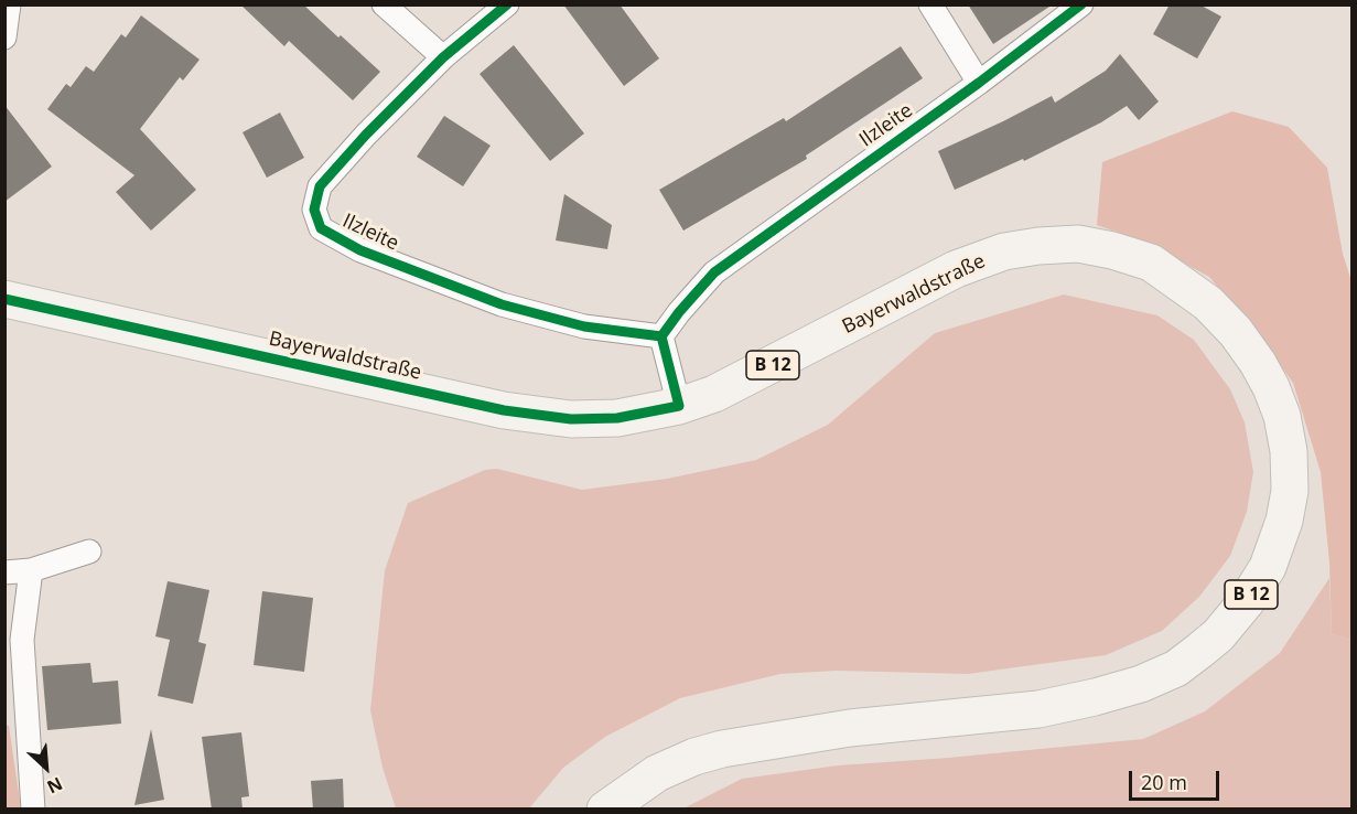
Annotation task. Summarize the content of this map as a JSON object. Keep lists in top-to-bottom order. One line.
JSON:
{"streets":{"main road":["Bayerwaldstraße","B 12"],"street":["Ilzleite"]},"scale_bar":"20 m","north":"bottom right"}
